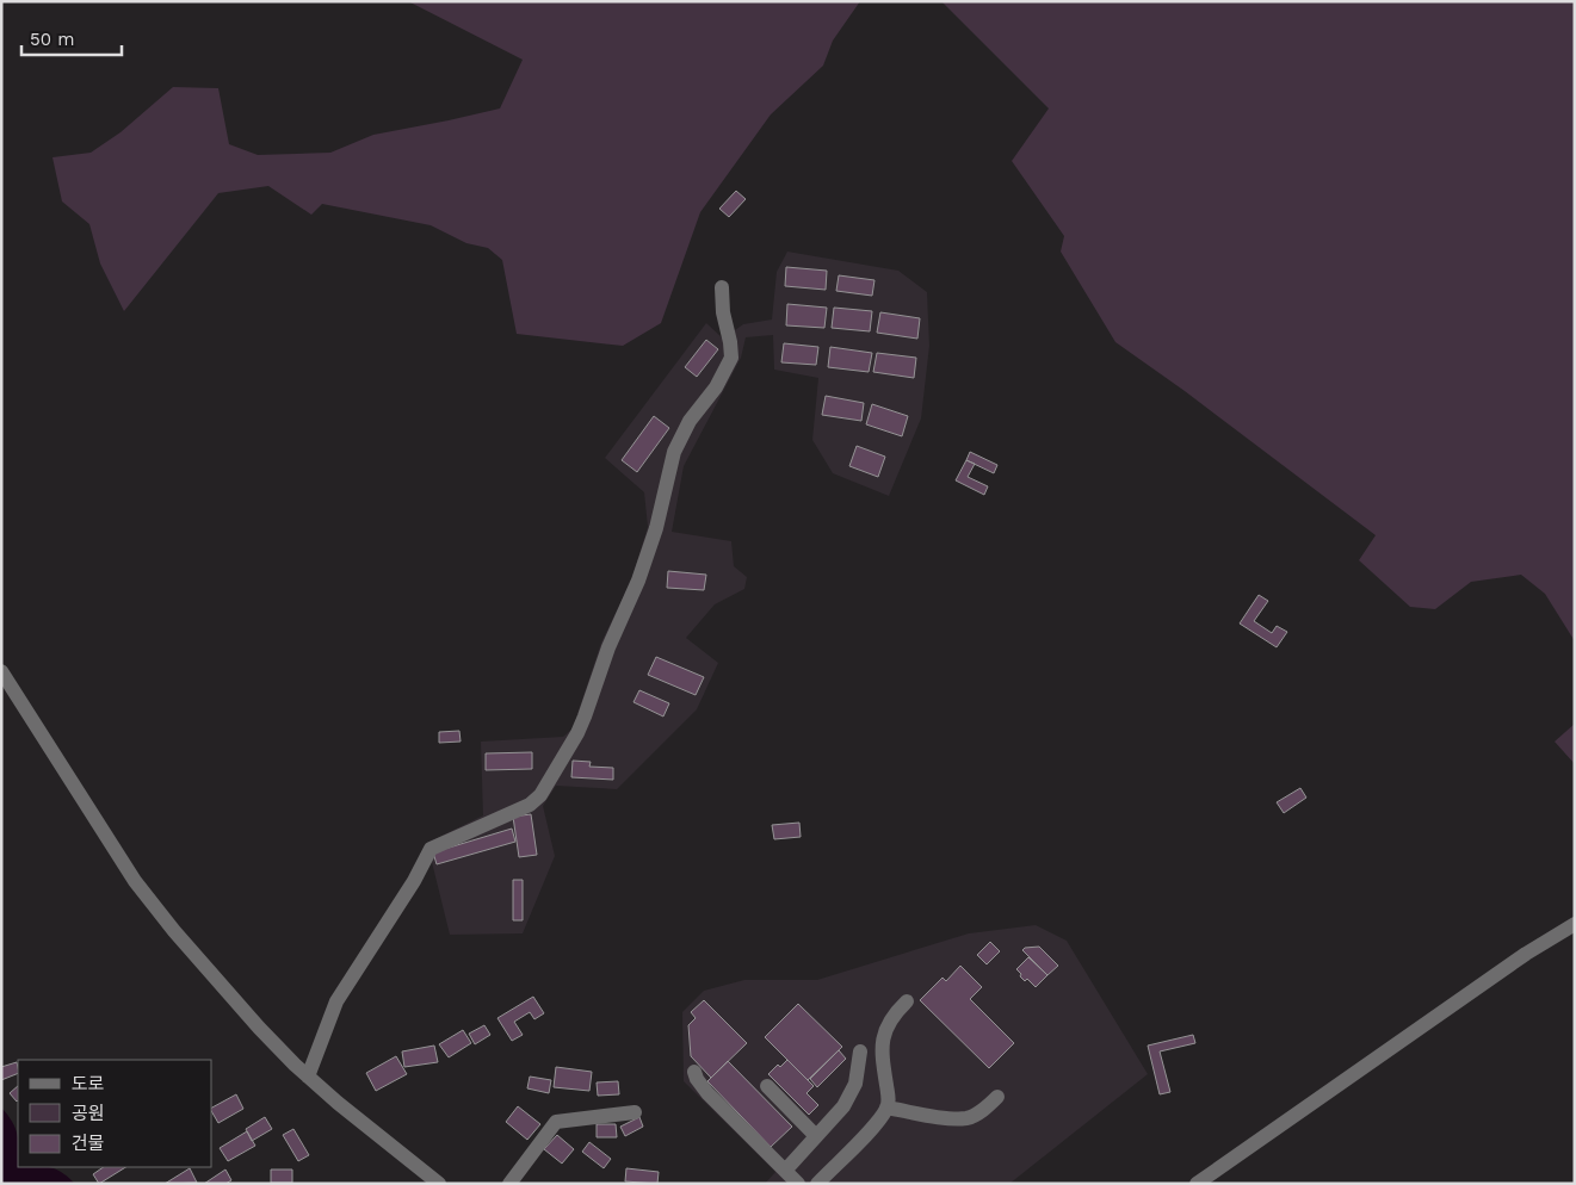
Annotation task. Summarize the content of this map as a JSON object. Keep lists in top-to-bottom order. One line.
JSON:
{"legend":["도로","공원","건물"],"scale_bar":"50 m"}
